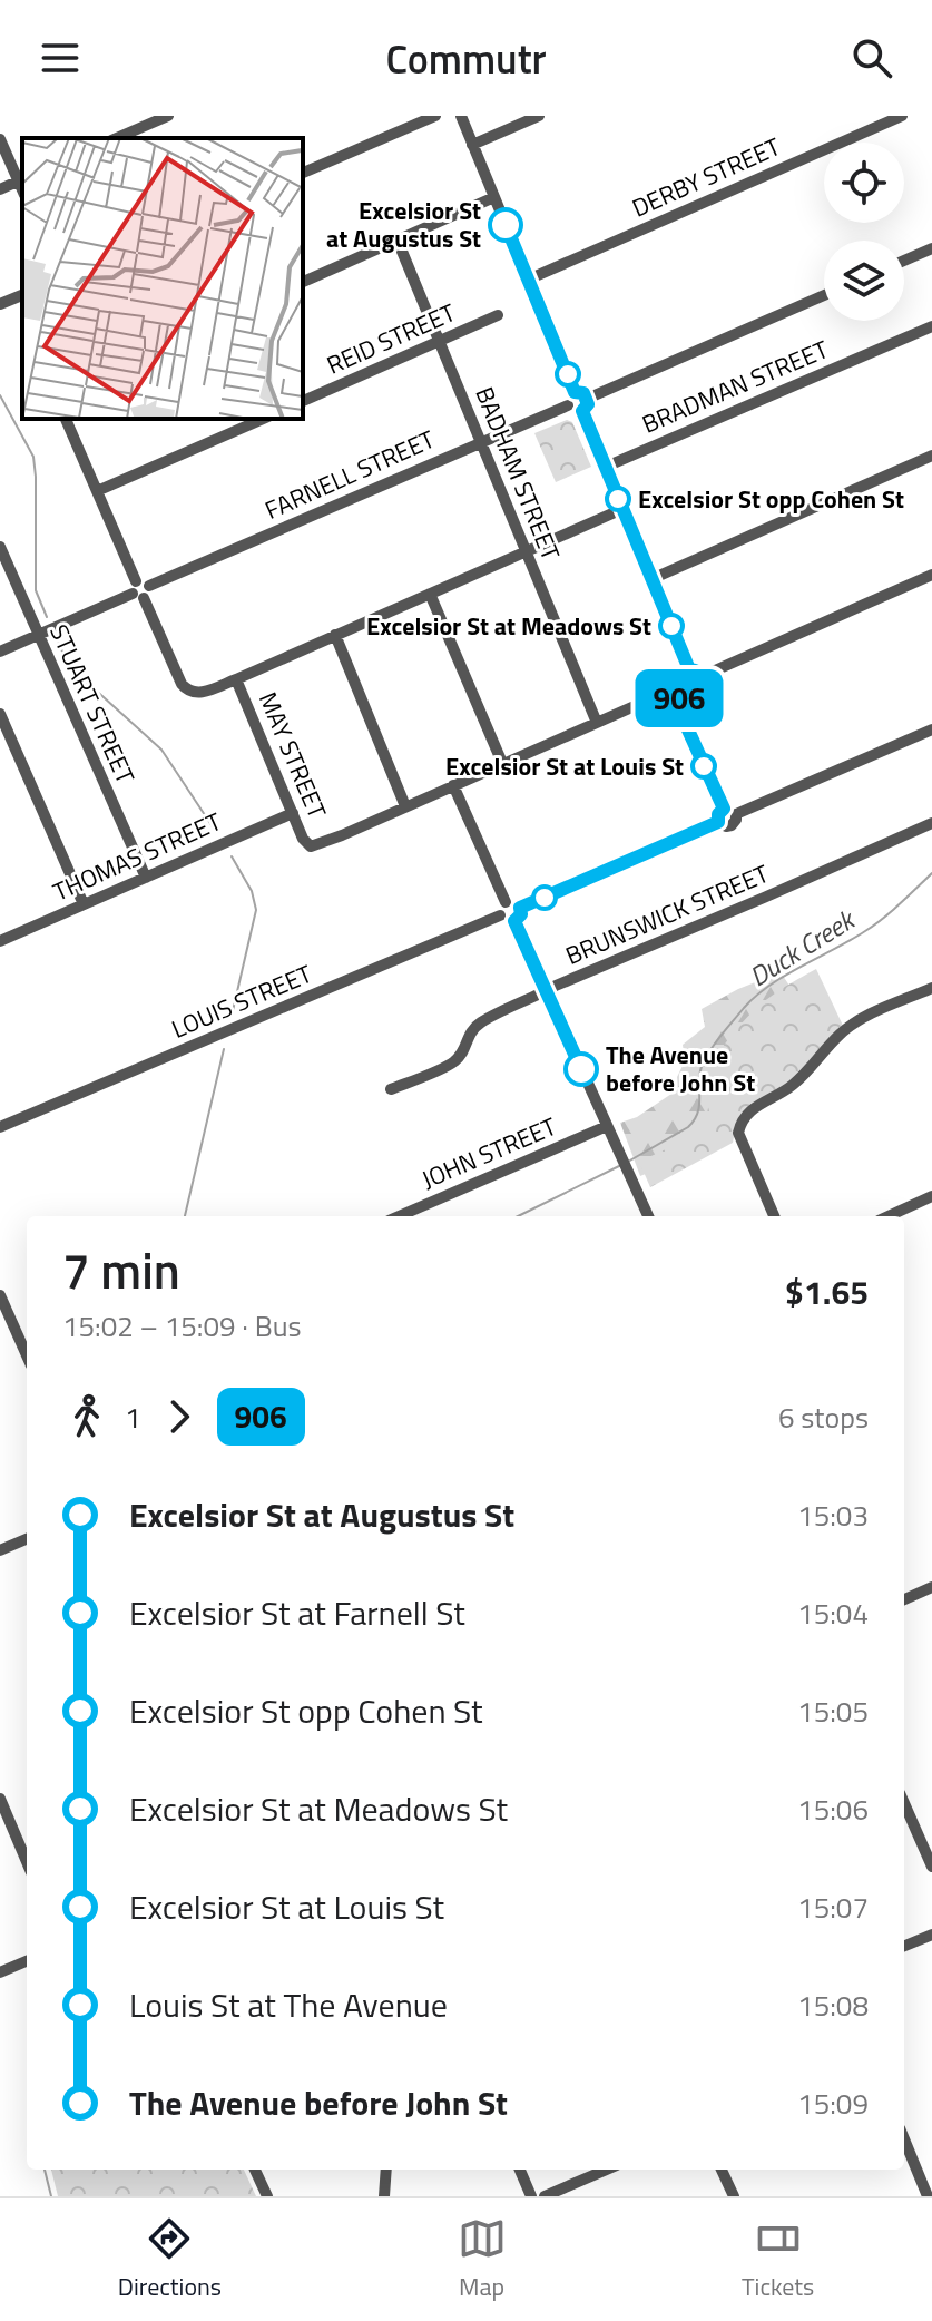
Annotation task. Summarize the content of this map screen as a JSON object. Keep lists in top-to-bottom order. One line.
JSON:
{"streets":{"street":["DERBY STREET","REID STREET","BRADMAN STREET","BADHAM STREET","FARNELL STREET","STUART STREET","MAY STREET","THOMAS STREET","BRUNSWICK STREET","LOUIS STREET","JOHN STREET"]},"crossings":[["REID STREET","BADHAM STREET"],["BADHAM STREET","FARNELL STREET"],["FARNELL STREET","STUART STREET"],["STUART STREET","THOMAS STREET"],["MAY STREET","THOMAS STREET"]],"water":["Duck Creek"],"places":["Excelsior St at Augustus St","Excelsior St opp Cohen St","Excelsior St at Meadows St","Excelsior St at Louis St","The Avenue before John St"],"lines":["bus line 906"],"page":{"header":"Commutr","on_map":"906","heading":["7 min","15:02 – 15:09 · Bus","$1.65"],"legs":["1","906","6 stops"],"list":[{"name":"Excelsior St at Augustus St","value":"15:03"},{"name":"Excelsior St at Farnell St","value":"15:04"},{"name":"Excelsior St opp Cohen St","value":"15:05"},{"name":"Excelsior St at Meadows St","value":"15:06"},{"name":"Excelsior St at Louis St","value":"15:07"},{"name":"Louis St at The Avenue","value":"15:08"},{"name":"The Avenue before John St","value":"15:09"}],"tabs":["Directions","Map","Tickets"]}}
